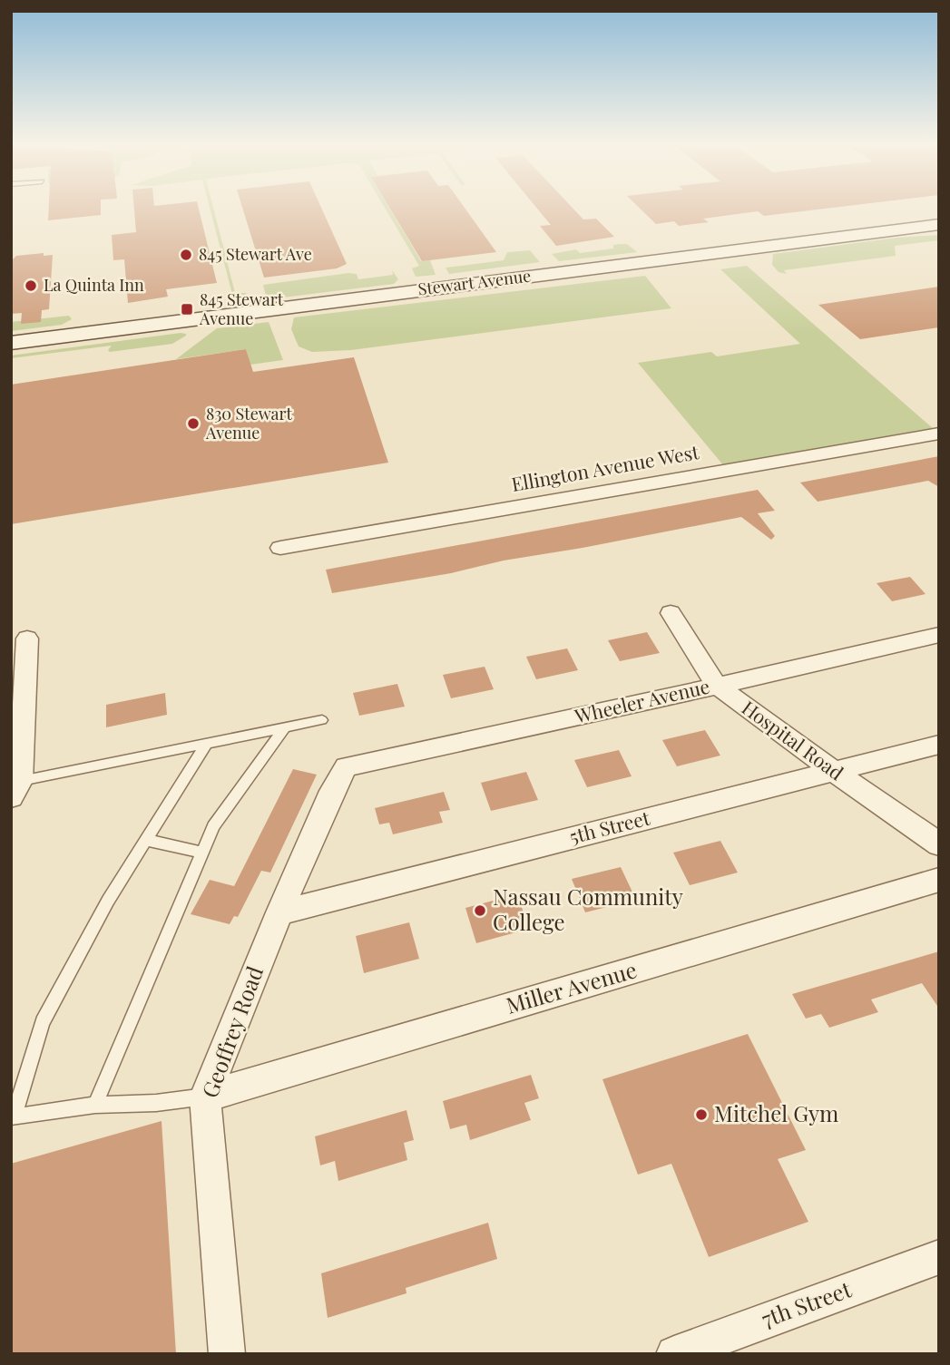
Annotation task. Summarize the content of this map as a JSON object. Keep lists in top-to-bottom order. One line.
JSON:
{"streets":{"main road":["Stewart Avenue"],"street":["Ellington Avenue West","Wheeler Avenue","Hospital Road","5th Street","Miller Avenue","Geoffrey Road","7th Street"]},"crossings":[["Wheeler Avenue","Hospital Road"],["Wheeler Avenue","Geoffrey Road"],["Hospital Road","5th Street"],["5th Street","Geoffrey Road"],["Miller Avenue","Geoffrey Road"]],"places":{"other":["845 Stewart Ave","La Quinta Inn","830 Stewart Avenue","Nassau Community College","Mitchel Gym"],"transit":["845 Stewart Avenue"]}}
